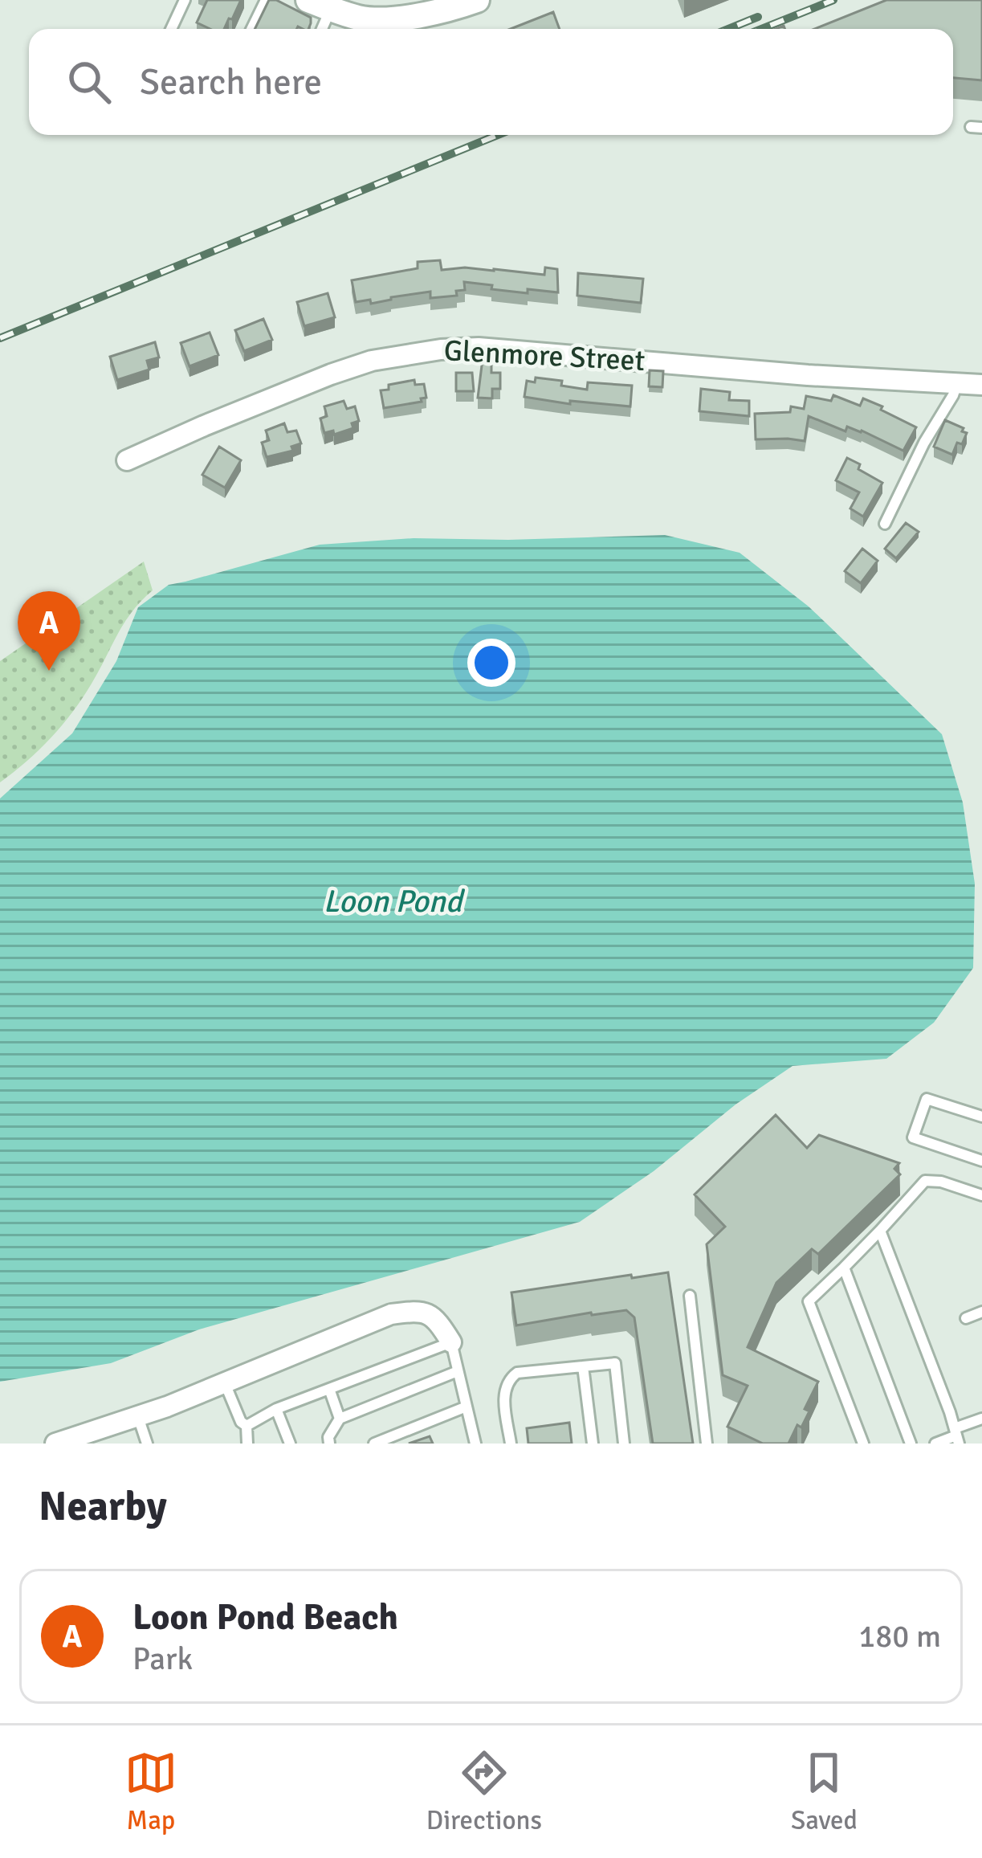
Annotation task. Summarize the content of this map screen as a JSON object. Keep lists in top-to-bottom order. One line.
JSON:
{"streets":{"street":["Glenmore Street"]},"water":["Loon Pond"],"page":{"search":"Search here","pins":"A","heading":"Nearby","list":[{"mark":"A","name":"Loon Pond Beach","note":"Park","value":"180 m"}],"nav":["Map","Directions","Saved"]}}
